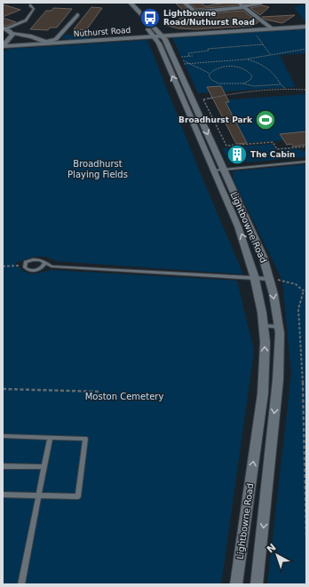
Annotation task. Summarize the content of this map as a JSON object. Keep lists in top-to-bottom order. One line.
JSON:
{"streets":{"main road":["Nuthurst Road","Lightbowne Road"]},"crossings":[["Nuthurst Road","Lightbowne Road"]],"parks":["Broadhurst Playing Fields","Moston Cemetery"],"places":{"bus stop":["Lightbowne Road/Nuthurst Road"],"sports":["Broadhurst Park"],"building":["The Cabin"]},"north":"top left"}
